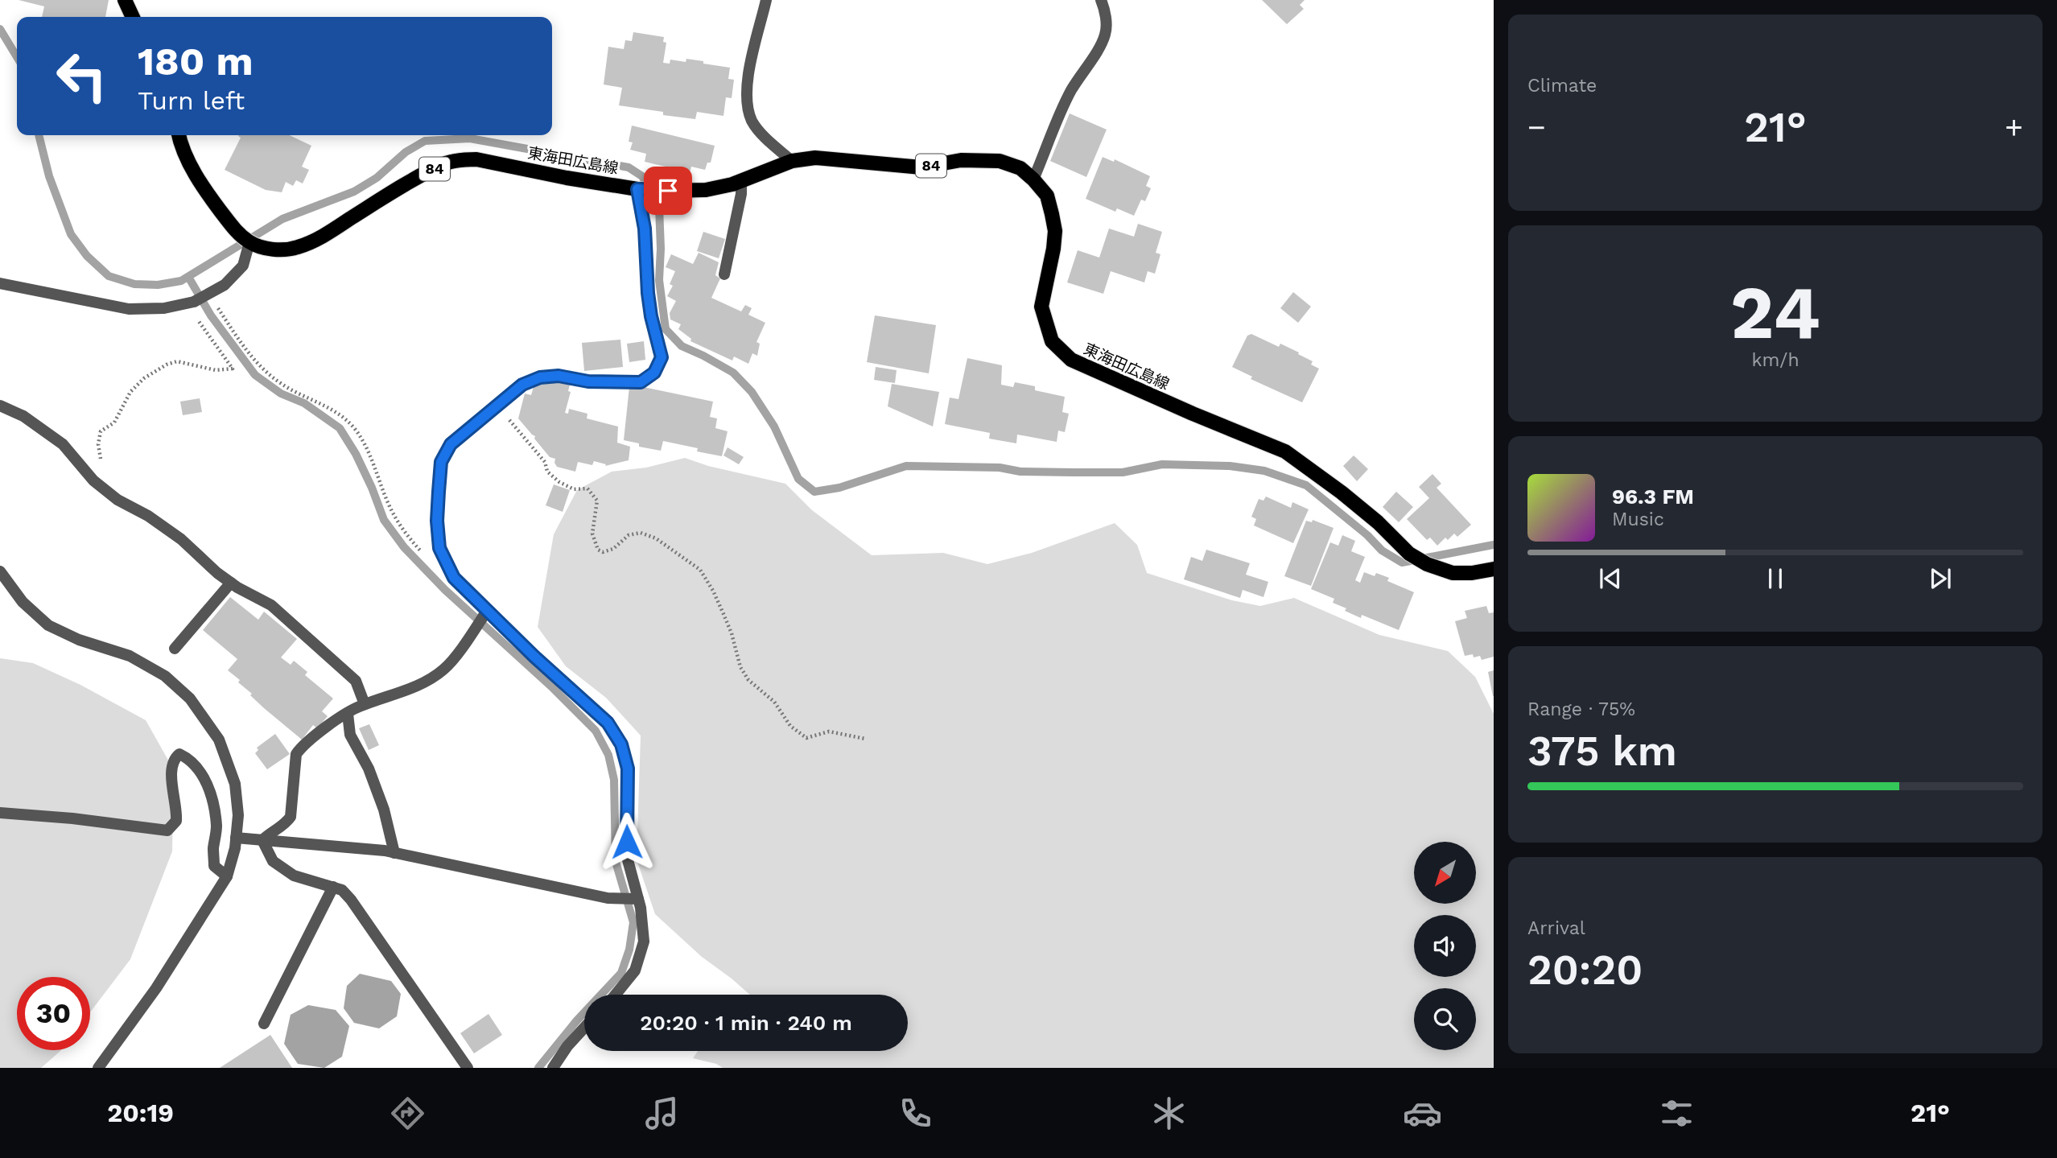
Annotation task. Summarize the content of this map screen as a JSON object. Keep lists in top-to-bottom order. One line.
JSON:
{"streets":{"main road":["東海田広島線","84"]},"north":"bottom left","page":{"tile":["Climate",["24","km/h"],["Range · 75%","375 km"],["Arrival","20:20"]],"turn":["180 m","Turn left"],"heat":["−","21°","+"],"song":["96.3 FM","Music"],"limit":"30","trip":"20:20 · 1 min · 240 m","tabs":["20:19","21°"]}}
